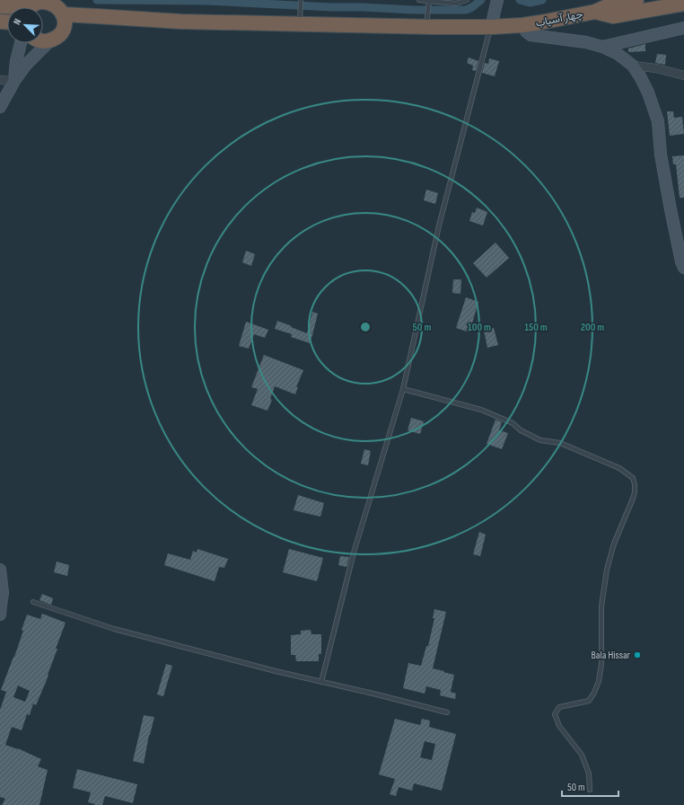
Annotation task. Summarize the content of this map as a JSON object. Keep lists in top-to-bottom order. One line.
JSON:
{"streets":{"highway":["چهار آسیاب"]},"places":["Bala Hissar"],"scale_bar":"50 m","north":"top left","rings":["50 m","100 m","150 m","200 m"]}
